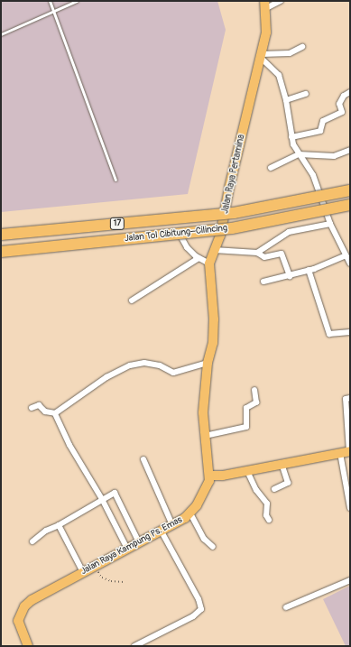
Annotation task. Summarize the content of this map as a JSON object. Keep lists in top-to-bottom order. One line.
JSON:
{"streets":{"highway":["17","Jalan Tol Cibitung–Cilincing"],"main road":["Jalan Raya Pertamina","Jalan Raya Kampung Ps. Emas"]},"crossings":[["Jalan Raya Pertamina","Jalan Raya Kampung Ps. Emas"]]}
